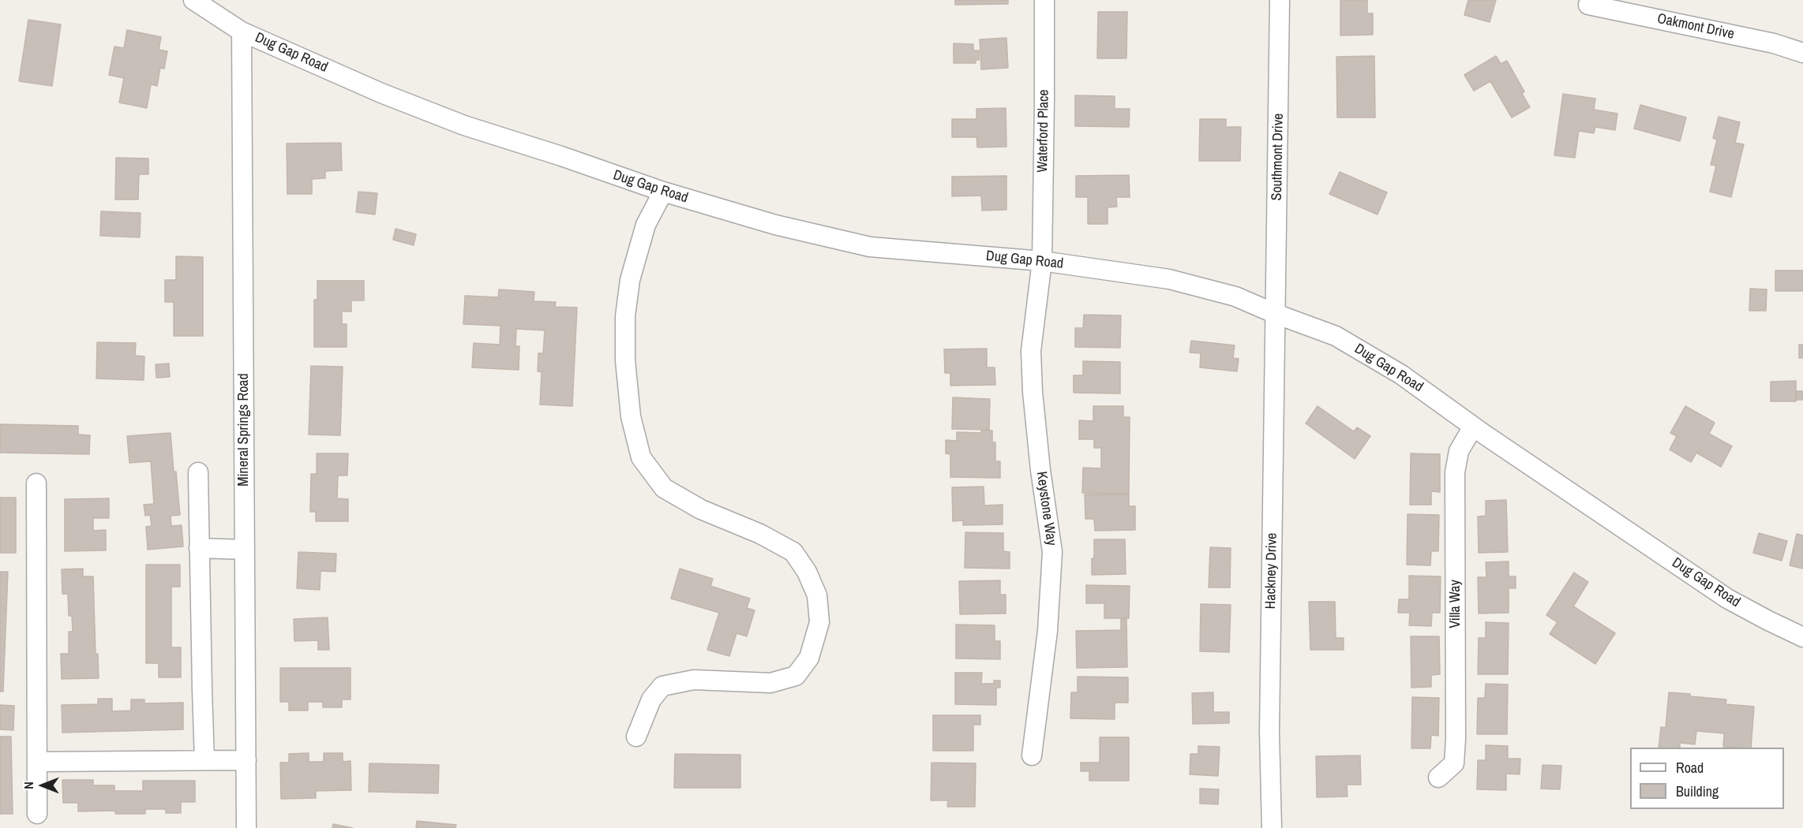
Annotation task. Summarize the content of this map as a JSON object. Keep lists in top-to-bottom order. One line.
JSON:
{"streets":{"street":["Oakmont Drive","Dug Gap Road","Waterford Place","Southmont Drive","Mineral Springs Road","Keystone Way","Hackney Drive","Villa Way"]},"crossings":[["Dug Gap Road","Waterford Place"],["Dug Gap Road","Southmont Drive"],["Dug Gap Road","Mineral Springs Road"],["Dug Gap Road","Keystone Way"],["Dug Gap Road","Hackney Drive"],["Dug Gap Road","Villa Way"],["Waterford Place","Keystone Way"],["Southmont Drive","Hackney Drive"]],"legend":["Road","Building"],"north":"left"}
